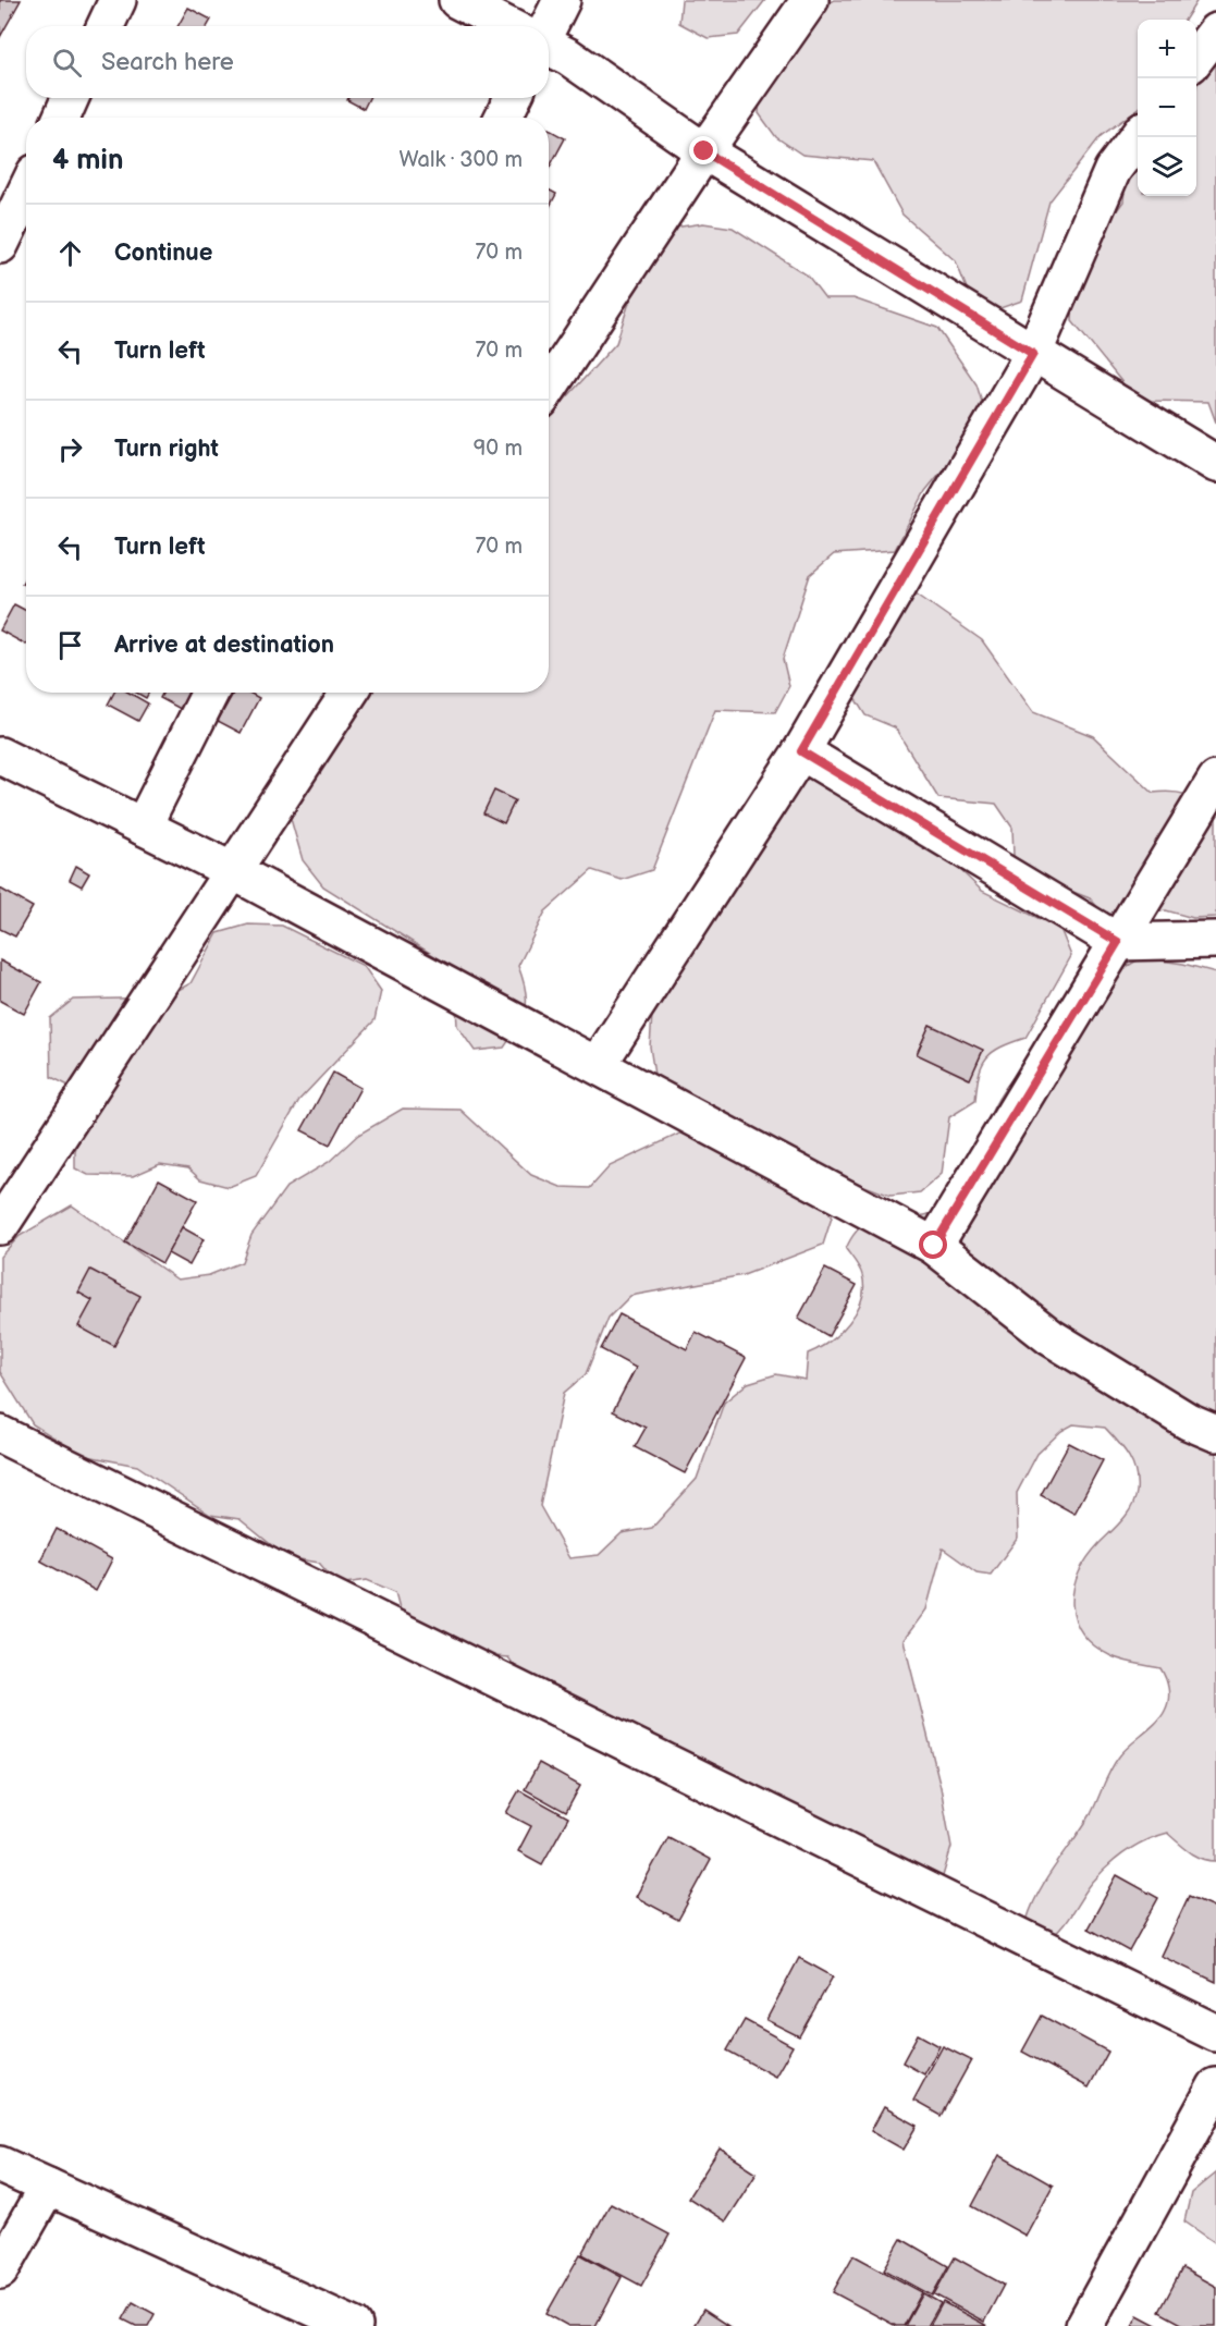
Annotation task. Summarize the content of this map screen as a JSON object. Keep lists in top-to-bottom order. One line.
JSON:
{"page":{"map_buttons":["+","−"],"search":"Search here","heading":["4 min","Walk · 300 m"],"list":[["Continue","70 m"],["Turn left","70 m"],["Turn right","90 m"],["Turn left","70 m"],"Arrive at destination"]}}
